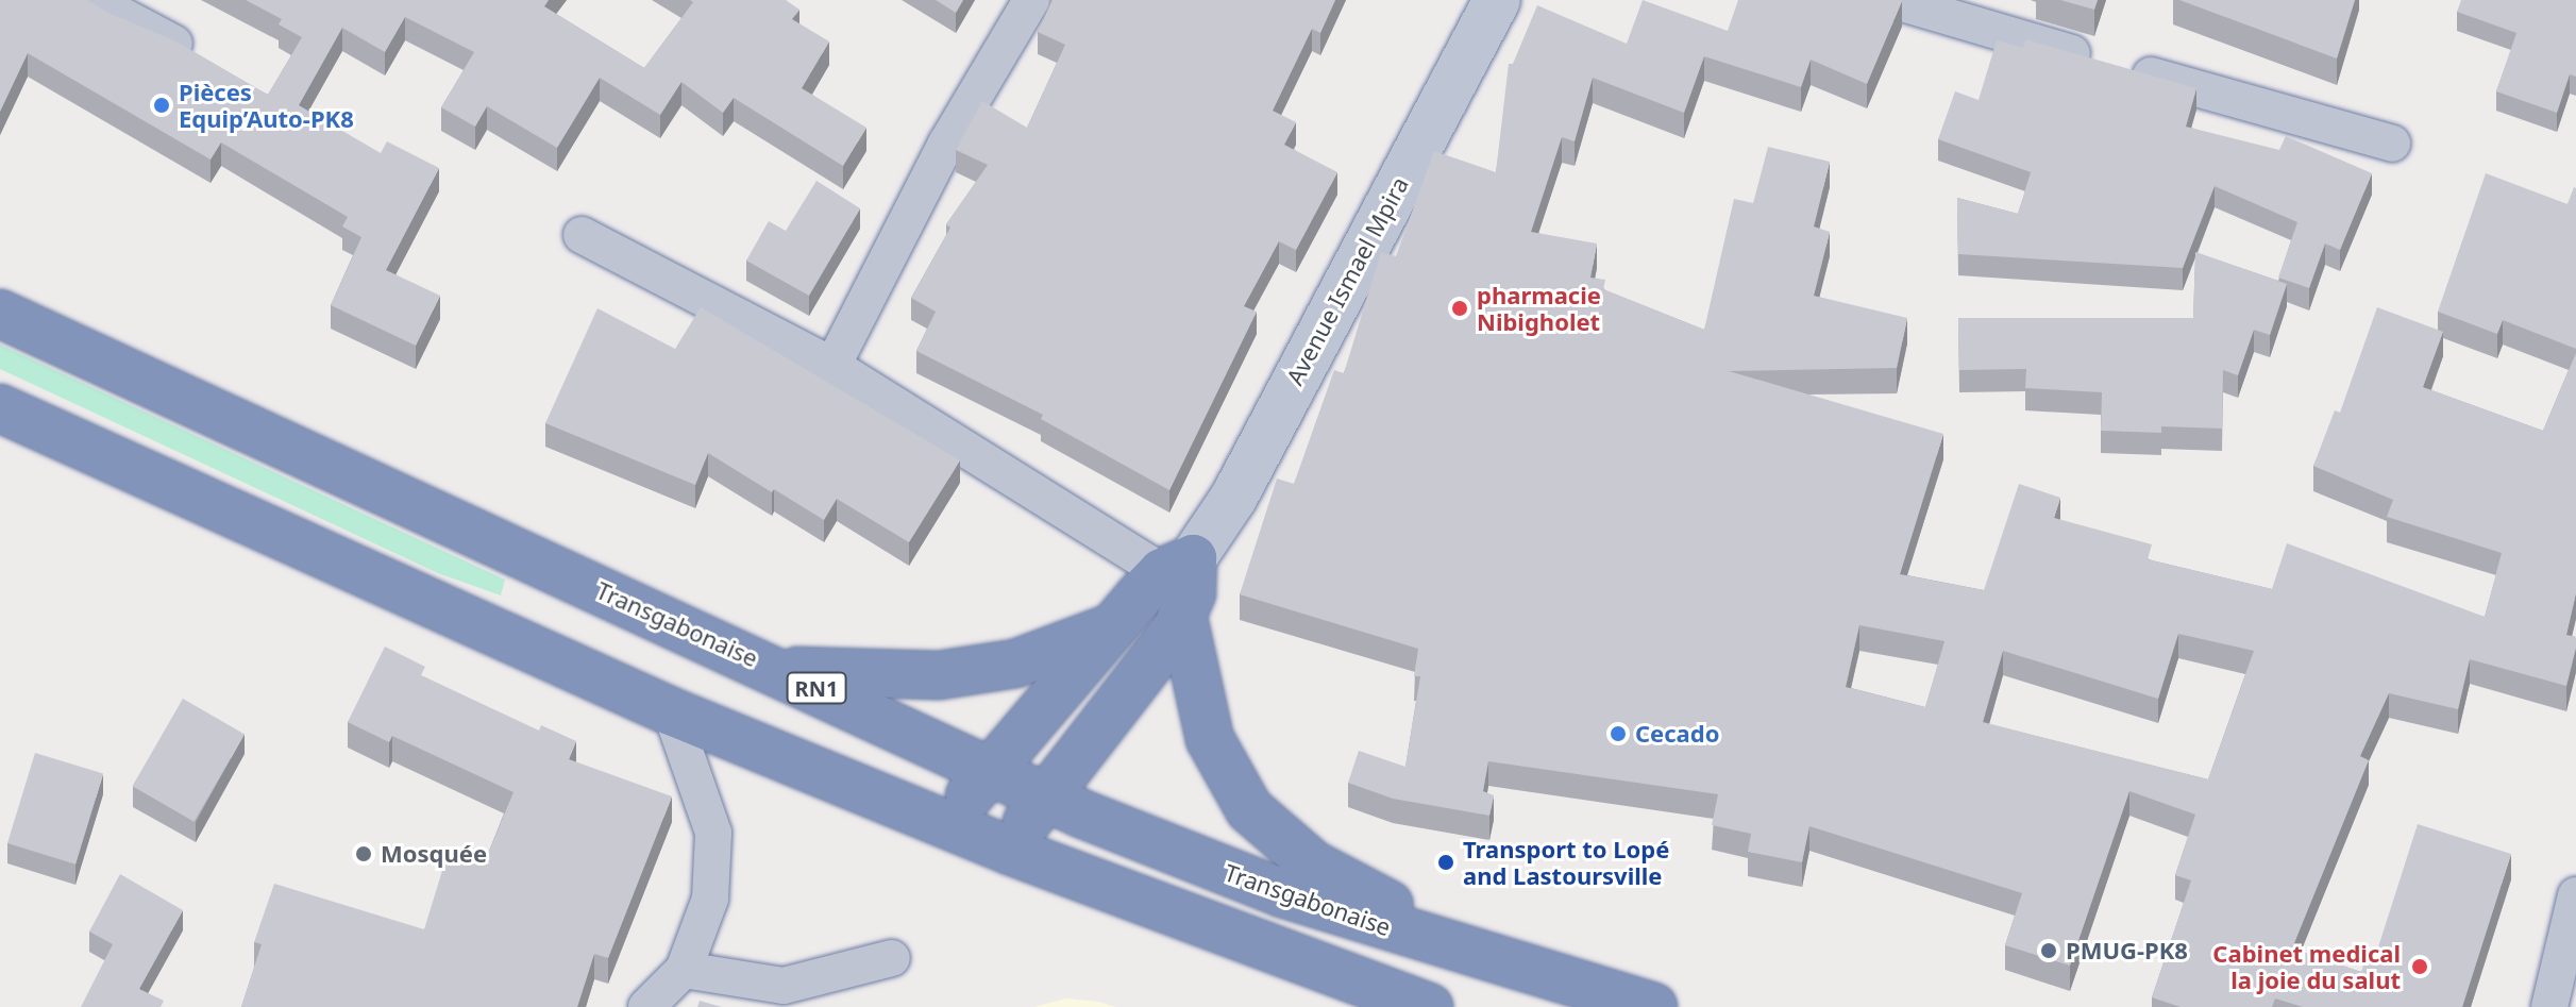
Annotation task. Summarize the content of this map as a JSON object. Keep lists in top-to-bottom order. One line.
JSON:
{"streets":{"highway":["Transgabonaise","RN1"],"main road":["Avenue Ismael Mpira"]},"places":["Pièces Equip’Auto-PK8","pharmacie Nibigholet","Cecado","Mosquée","Transport to Lopé and Lastoursville","PMUG-PK8","Cabinet medical la joie du salut"]}
